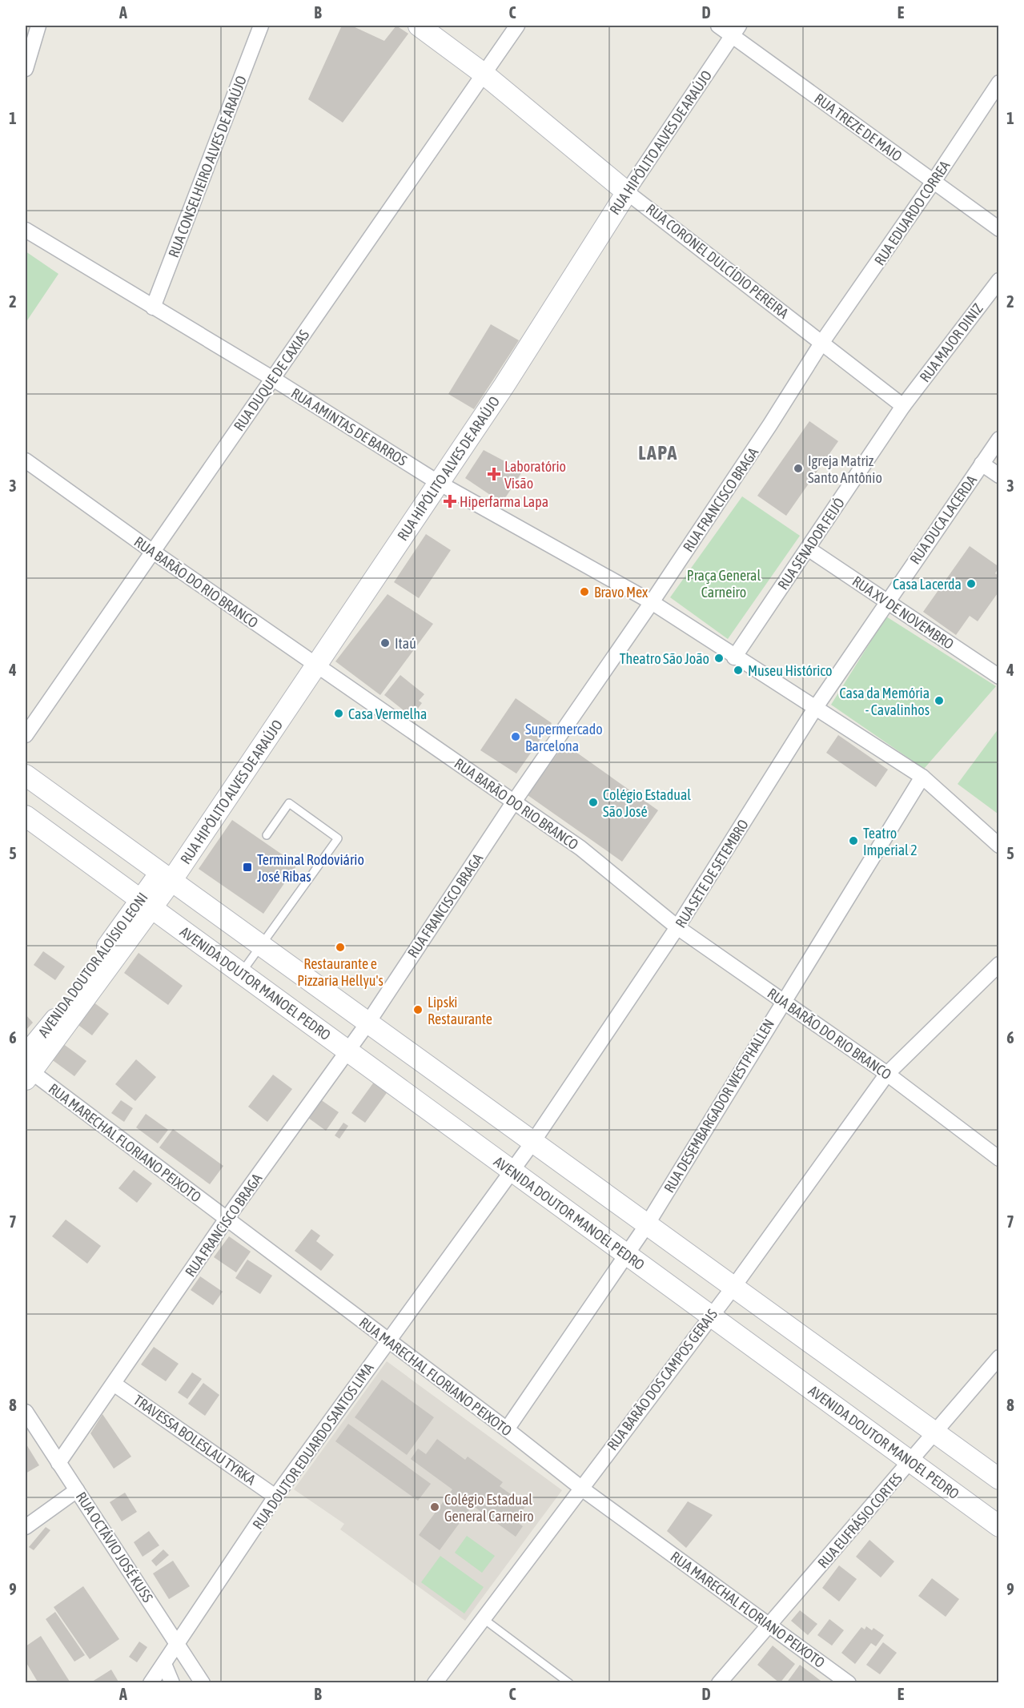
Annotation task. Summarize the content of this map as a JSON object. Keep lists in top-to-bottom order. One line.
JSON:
{"streets":{"main road":["RUA HIPÓLITO ALVES DE ARAÚJO","RUA CORONEL DULCÍDIO PEREIRA","AVENIDA DOUTOR ALOÍSIO LEONI","AVENIDA DOUTOR MANOEL PEDRO"],"street":["RUA TREZE DE MAIO","RUA CONSELHEIRO ALVES DE ARAÚJO","RUA EDUARDO CORREA","RUA MAJOR DINIZ","RUA DUQUE DE CAXIAS","RUA AMINTAS DE BARROS","RUA FRANCISCO BRAGA","RUA DUCA LACERDA","RUA SENADOR FEIJÓ","RUA BARÃO DO RIO BRANCO","RUA XV DE NOVEMBRO","RUA SETE DE SETEMBRO","RUA DESEMBARGADOR WESTPHALLEN","RUA MARECHAL FLORIANO PEIXOTO","RUA BARÃO DOS CAMPOS GERAIS","TRAVESSA BOLESLAU TYRKA","RUA DOUTOR EDUARDO SANTOS LIMA","RUA EUFRÁSIO CORTES","RUA OCTÁVIO JOSÉ KUSS"]},"crossings":[["RUA TREZE DE MAIO","RUA HIPÓLITO ALVES DE ARAÚJO"],["RUA TREZE DE MAIO","RUA EDUARDO CORREA"],["RUA HIPÓLITO ALVES DE ARAÚJO","RUA CORONEL DULCÍDIO PEREIRA"],["RUA HIPÓLITO ALVES DE ARAÚJO","RUA AMINTAS DE BARROS"],["RUA HIPÓLITO ALVES DE ARAÚJO","RUA BARÃO DO RIO BRANCO"],["RUA HIPÓLITO ALVES DE ARAÚJO","AVENIDA DOUTOR ALOÍSIO LEONI"],["RUA CONSELHEIRO ALVES DE ARAÚJO","RUA AMINTAS DE BARROS"],["RUA EDUARDO CORREA","RUA CORONEL DULCÍDIO PEREIRA"],["RUA EDUARDO CORREA","RUA FRANCISCO BRAGA"],["RUA CORONEL DULCÍDIO PEREIRA","RUA MAJOR DINIZ"],["RUA CORONEL DULCÍDIO PEREIRA","RUA DUQUE DE CAXIAS"],["RUA CORONEL DULCÍDIO PEREIRA","RUA FRANCISCO BRAGA"],["RUA CORONEL DULCÍDIO PEREIRA","RUA SENADOR FEIJÓ"],["RUA MAJOR DINIZ","RUA SENADOR FEIJÓ"],["RUA DUQUE DE CAXIAS","RUA AMINTAS DE BARROS"],["RUA DUQUE DE CAXIAS","RUA BARÃO DO RIO BRANCO"],["RUA AMINTAS DE BARROS","RUA FRANCISCO BRAGA"],["RUA AMINTAS DE BARROS","RUA SENADOR FEIJÓ"],["RUA AMINTAS DE BARROS","RUA SETE DE SETEMBRO"],["RUA AMINTAS DE BARROS","RUA DESEMBARGADOR WESTPHALLEN"],["RUA FRANCISCO BRAGA","RUA BARÃO DO RIO BRANCO"],["RUA FRANCISCO BRAGA","AVENIDA DOUTOR MANOEL PEDRO"],["RUA FRANCISCO BRAGA","RUA MARECHAL FLORIANO PEIXOTO"],["RUA FRANCISCO BRAGA","TRAVESSA BOLESLAU TYRKA"],["RUA FRANCISCO BRAGA","RUA OCTÁVIO JOSÉ KUSS"],["RUA DUCA LACERDA","RUA XV DE NOVEMBRO"],["RUA DUCA LACERDA","RUA SETE DE SETEMBRO"],["RUA SENADOR FEIJÓ","RUA XV DE NOVEMBRO"],["RUA BARÃO DO RIO BRANCO","RUA SETE DE SETEMBRO"],["RUA BARÃO DO RIO BRANCO","RUA DESEMBARGADOR WESTPHALLEN"],["RUA BARÃO DO RIO BRANCO","RUA BARÃO DOS CAMPOS GERAIS"],["RUA XV DE NOVEMBRO","RUA SETE DE SETEMBRO"],["RUA SETE DE SETEMBRO","RUA DOUTOR EDUARDO SANTOS LIMA"],["AVENIDA DOUTOR ALOÍSIO LEONI","AVENIDA DOUTOR MANOEL PEDRO"],["AVENIDA DOUTOR ALOÍSIO LEONI","RUA MARECHAL FLORIANO PEIXOTO"],["AVENIDA DOUTOR MANOEL PEDRO","RUA DESEMBARGADOR WESTPHALLEN"],["AVENIDA DOUTOR MANOEL PEDRO","RUA BARÃO DOS CAMPOS GERAIS"],["AVENIDA DOUTOR MANOEL PEDRO","RUA DOUTOR EDUARDO SANTOS LIMA"],["AVENIDA DOUTOR MANOEL PEDRO","RUA EUFRÁSIO CORTES"],["RUA DESEMBARGADOR WESTPHALLEN","RUA MARECHAL FLORIANO PEIXOTO"],["RUA MARECHAL FLORIANO PEIXOTO","RUA BARÃO DOS CAMPOS GERAIS"],["RUA MARECHAL FLORIANO PEIXOTO","RUA DOUTOR EDUARDO SANTOS LIMA"],["RUA MARECHAL FLORIANO PEIXOTO","RUA EUFRÁSIO CORTES"],["TRAVESSA BOLESLAU TYRKA","RUA DOUTOR EDUARDO SANTOS LIMA"],["RUA DOUTOR EDUARDO SANTOS LIMA","RUA OCTÁVIO JOSÉ KUSS"]],"districts":["LAPA"],"parks":["Praça General Carneiro"],"places":{"other":["Igreja Matriz Santo Antônio","Casa Lacerda","Bravo Mex","Itaú","Theatro São João","Museu Histórico","Casa da Memória - Cavalinhos","Casa Vermelha","Supermercado Barcelona","Colégio Estadual São José","Teatro Imperial 2","Restaurante e Pizzaria Hellyu's","Lipski Restaurante","Colégio Estadual General Carneiro"],"health":["Laboratório Visão","Hiperfarma Lapa"],"transit":["Terminal Rodoviário José Ribas"]},"grid":{"columns":["A","B","C","D","E"],"rows":["1","2","3","4","5","6","7","8","9"]}}
